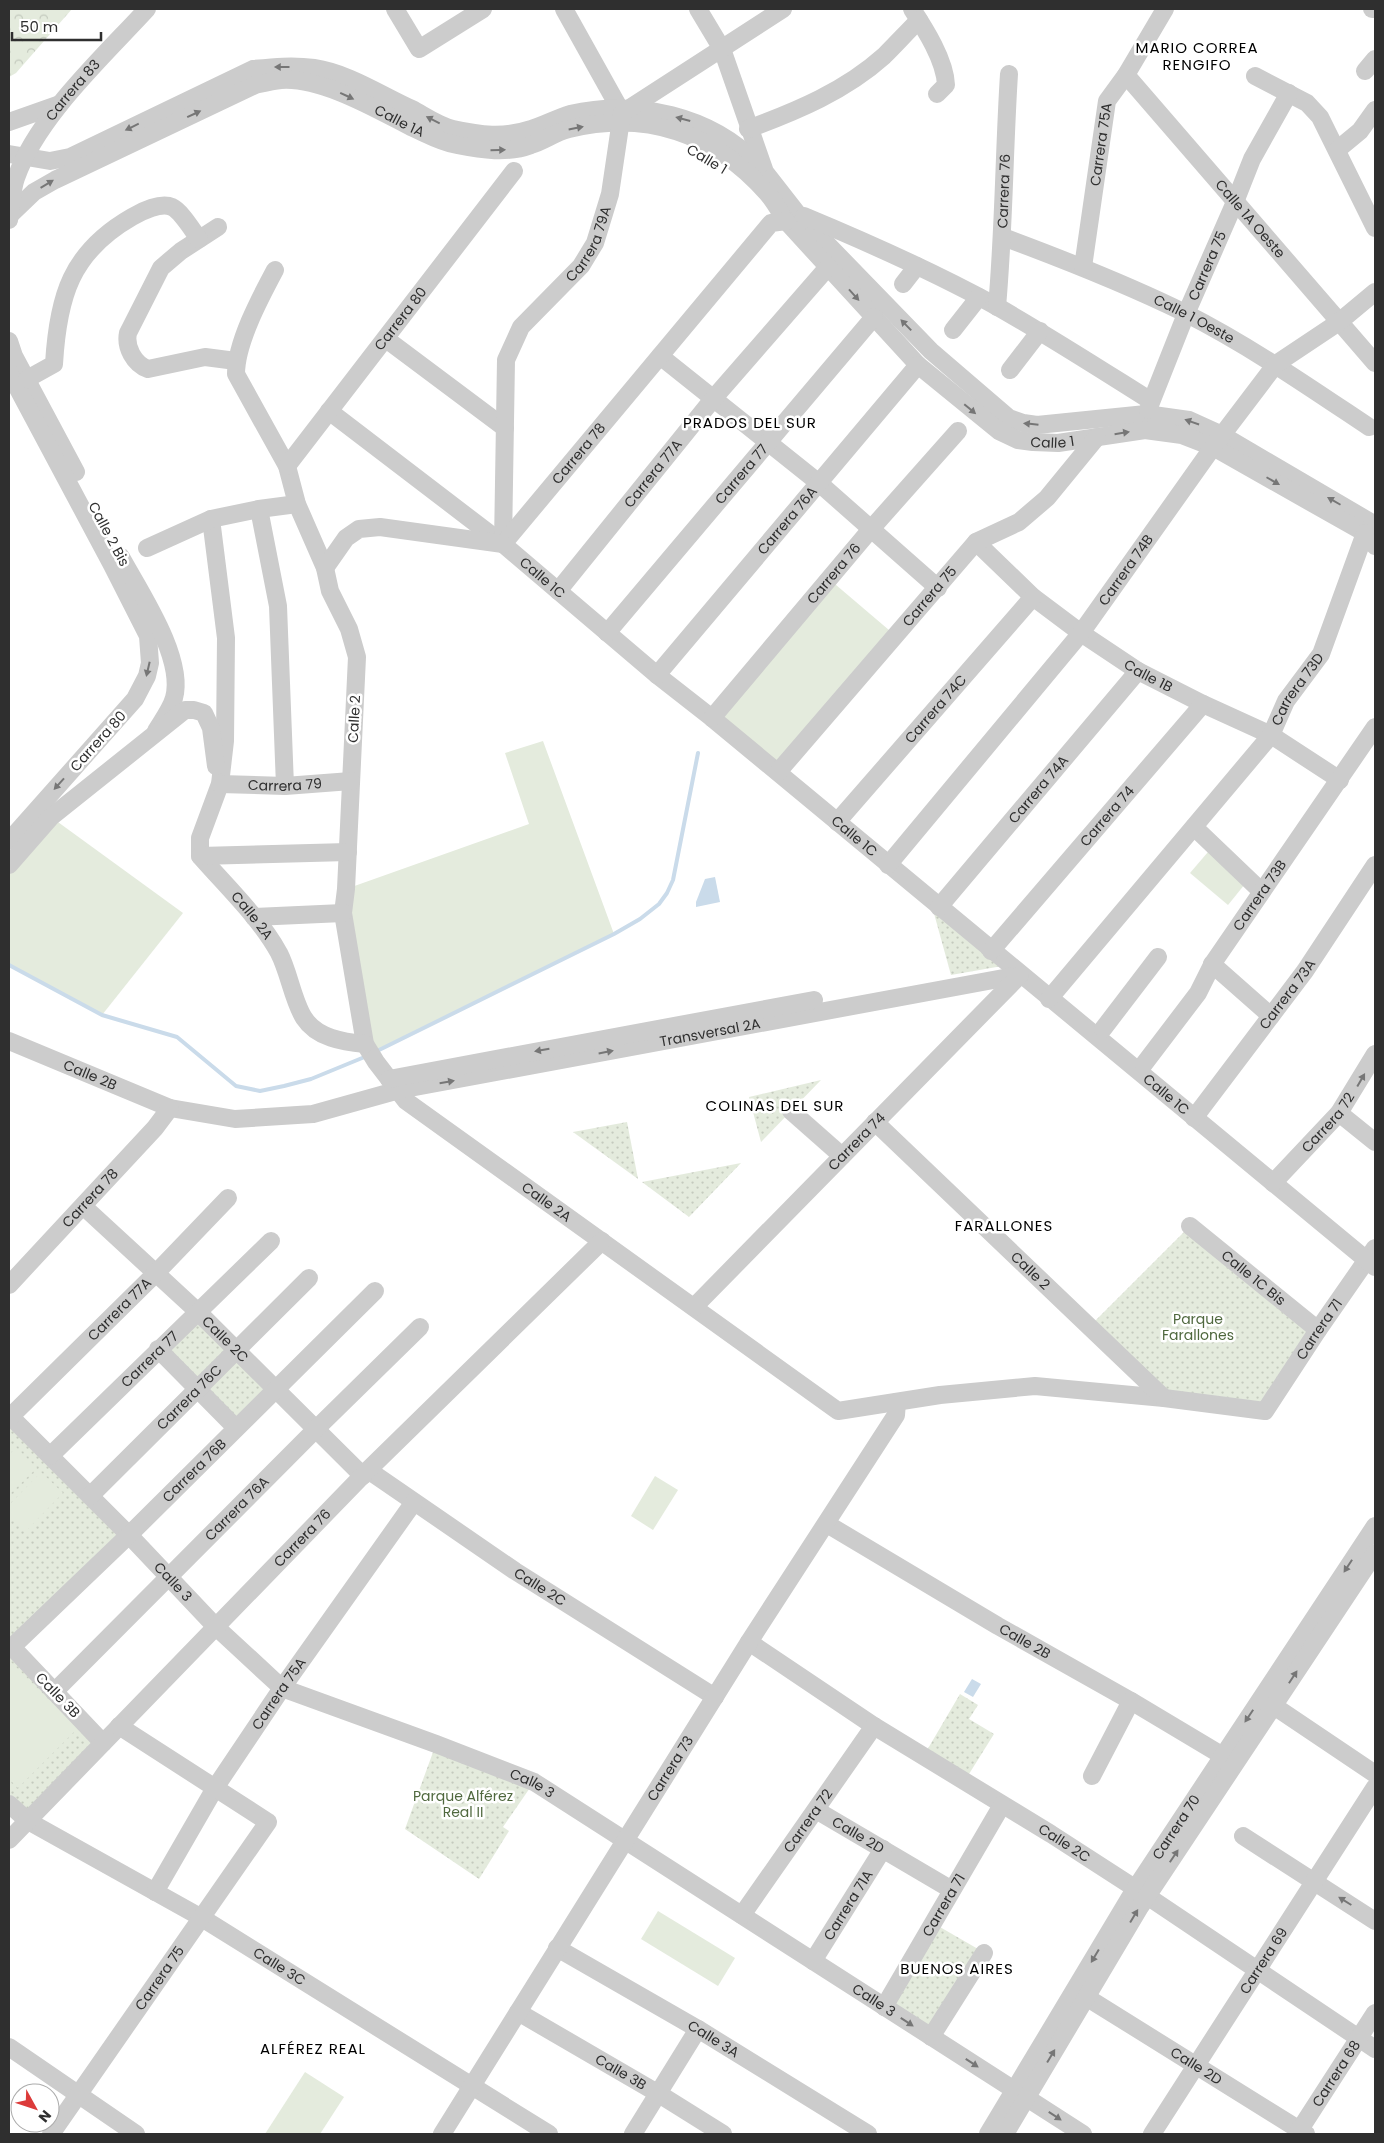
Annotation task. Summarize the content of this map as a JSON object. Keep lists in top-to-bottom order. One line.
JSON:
{"streets":{"street":["Carrera 83","Calle 1A","Carrera 75A","Calle 1","Carrera 76","Calle 1A Oeste","Carrera 79A","Carrera 75","Carrera 80","Calle 1 Oeste","Carrera 78","Carrera 77A","Carrera 77","Carrera 76A","Calle 2 Bis","Carrera 74B","Calle 1C","Calle 1B","Carrera 73D","Carrera 74C","Calle 2","Carrera 79","Carrera 74A","Carrera 74","Carrera 73B","Calle 2A","Carrera 73A","Transversal 2A","Calle 2B","Carrera 72","Calle 1C Bis","Carrera 71","Calle 2C","Carrera 76C","Carrera 76B","Calle 3","Calle 3B","Carrera 73","Carrera 70","Calle 2D","Carrera 71A","Carrera 69","Calle 3C","Calle 3A","Carrera 68"]},"crossings":[["Carrera 83","Calle 1A"],["Calle 1A","Calle 1"],["Calle 1A","Carrera 78"],["Carrera 75A","Calle 1A Oeste"],["Carrera 75A","Carrera 75"],["Carrera 75A","Calle 1 Oeste"],["Carrera 75A","Calle 2C"],["Carrera 75A","Calle 3"],["Carrera 75A","Calle 3C"],["Calle 1","Carrera 76"],["Calle 1","Carrera 79A"],["Calle 1","Carrera 75"],["Calle 1","Carrera 78"],["Calle 1","Carrera 77A"],["Calle 1","Carrera 77"],["Calle 1","Carrera 76A"],["Calle 1","Carrera 74B"],["Calle 1","Carrera 73D"],["Carrera 76","Calle 1 Oeste"],["Carrera 76","Calle 1C"],["Carrera 76","Calle 2A"],["Carrera 76","Calle 2C"],["Carrera 76","Calle 3"],["Carrera 76","Calle 3B"],["Carrera 76","Calle 3C"],["Calle 1A Oeste","Carrera 75"],["Calle 1A Oeste","Carrera 74B"],["Carrera 79A","Carrera 78"],["Carrera 79A","Calle 1C"],["Carrera 75","Calle 1 Oeste"],["Carrera 75","Calle 1C"],["Carrera 75","Calle 1B"],["Carrera 75","Calle 3C"],["Carrera 80","Calle 2 Bis"],["Carrera 80","Calle 1C"],["Carrera 80","Calle 2"],["Calle 1 Oeste","Carrera 74B"],["Carrera 78","Calle 1C"],["Carrera 78","Calle 2B"],["Carrera 78","Calle 2C"],["Carrera 77A","Calle 1C"],["Carrera 77A","Calle 2C"],["Carrera 77A","Calle 3"],["Carrera 77","Calle 1C"],["Carrera 77","Calle 2C"],["Carrera 77","Calle 3"],["Carrera 76A","Calle 1C"],["Carrera 76A","Calle 2C"],["Carrera 76A","Calle 3"],["Carrera 76A","Calle 3B"],["Carrera 74B","Calle 1C"],["Carrera 74B","Calle 1B"],["Calle 1C","Carrera 73D"],["Calle 1C","Carrera 74C"],["Calle 1C","Carrera 74A"],["Calle 1C","Carrera 74"],["Calle 1C","Carrera 73A"],["Calle 1C","Transversal 2A"],["Calle 1C","Carrera 72"],["Calle 1C","Carrera 71"],["Calle 1B","Carrera 73D"],["Calle 1B","Carrera 74C"],["Calle 1B","Carrera 74A"],["Calle 1B","Carrera 74"],["Calle 1B","Carrera 73B"],["Calle 2","Carrera 79"],["Calle 2","Carrera 74"],["Calle 2","Calle 2A"],["Calle 2","Transversal 2A"],["Carrera 74","Calle 2A"],["Carrera 74","Transversal 2A"],["Calle 2A","Transversal 2A"],["Calle 2A","Carrera 71"],["Calle 2A","Carrera 73"],["Calle 2B","Carrera 73"],["Calle 2B","Carrera 70"],["Carrera 72","Calle 2C"],["Carrera 72","Calle 3"],["Carrera 72","Calle 2D"],["Calle 1C Bis","Carrera 71"],["Carrera 71","Calle 2C"],["Carrera 71","Calle 3"],["Carrera 71","Calle 2D"],["Calle 2C","Carrera 76C"],["Calle 2C","Carrera 76B"],["Calle 2C","Carrera 73"],["Calle 2C","Carrera 70"],["Calle 2C","Carrera 69"],["Calle 2C","Carrera 68"],["Carrera 76C","Calle 3"],["Carrera 76B","Calle 3"],["Carrera 76B","Calle 3B"],["Calle 3","Carrera 73"],["Calle 3","Carrera 70"],["Calle 3","Carrera 71A"],["Calle 3B","Carrera 73"],["Carrera 73","Calle 3C"],["Carrera 73","Calle 3A"],["Carrera 70","Calle 2D"],["Calle 2D","Carrera 71A"],["Calle 2D","Carrera 69"],["Calle 2D","Carrera 68"]],"districts":["MARIO CORREA RENGIFO","PRADOS DEL SUR","COLINAS DEL SUR","FARALLONES","BUENOS AIRES","ALFÉREZ REAL"],"parks":["Parque Farallones","Parque Alférez Real II"],"scale_bar":"50 m","north":"bottom right"}
